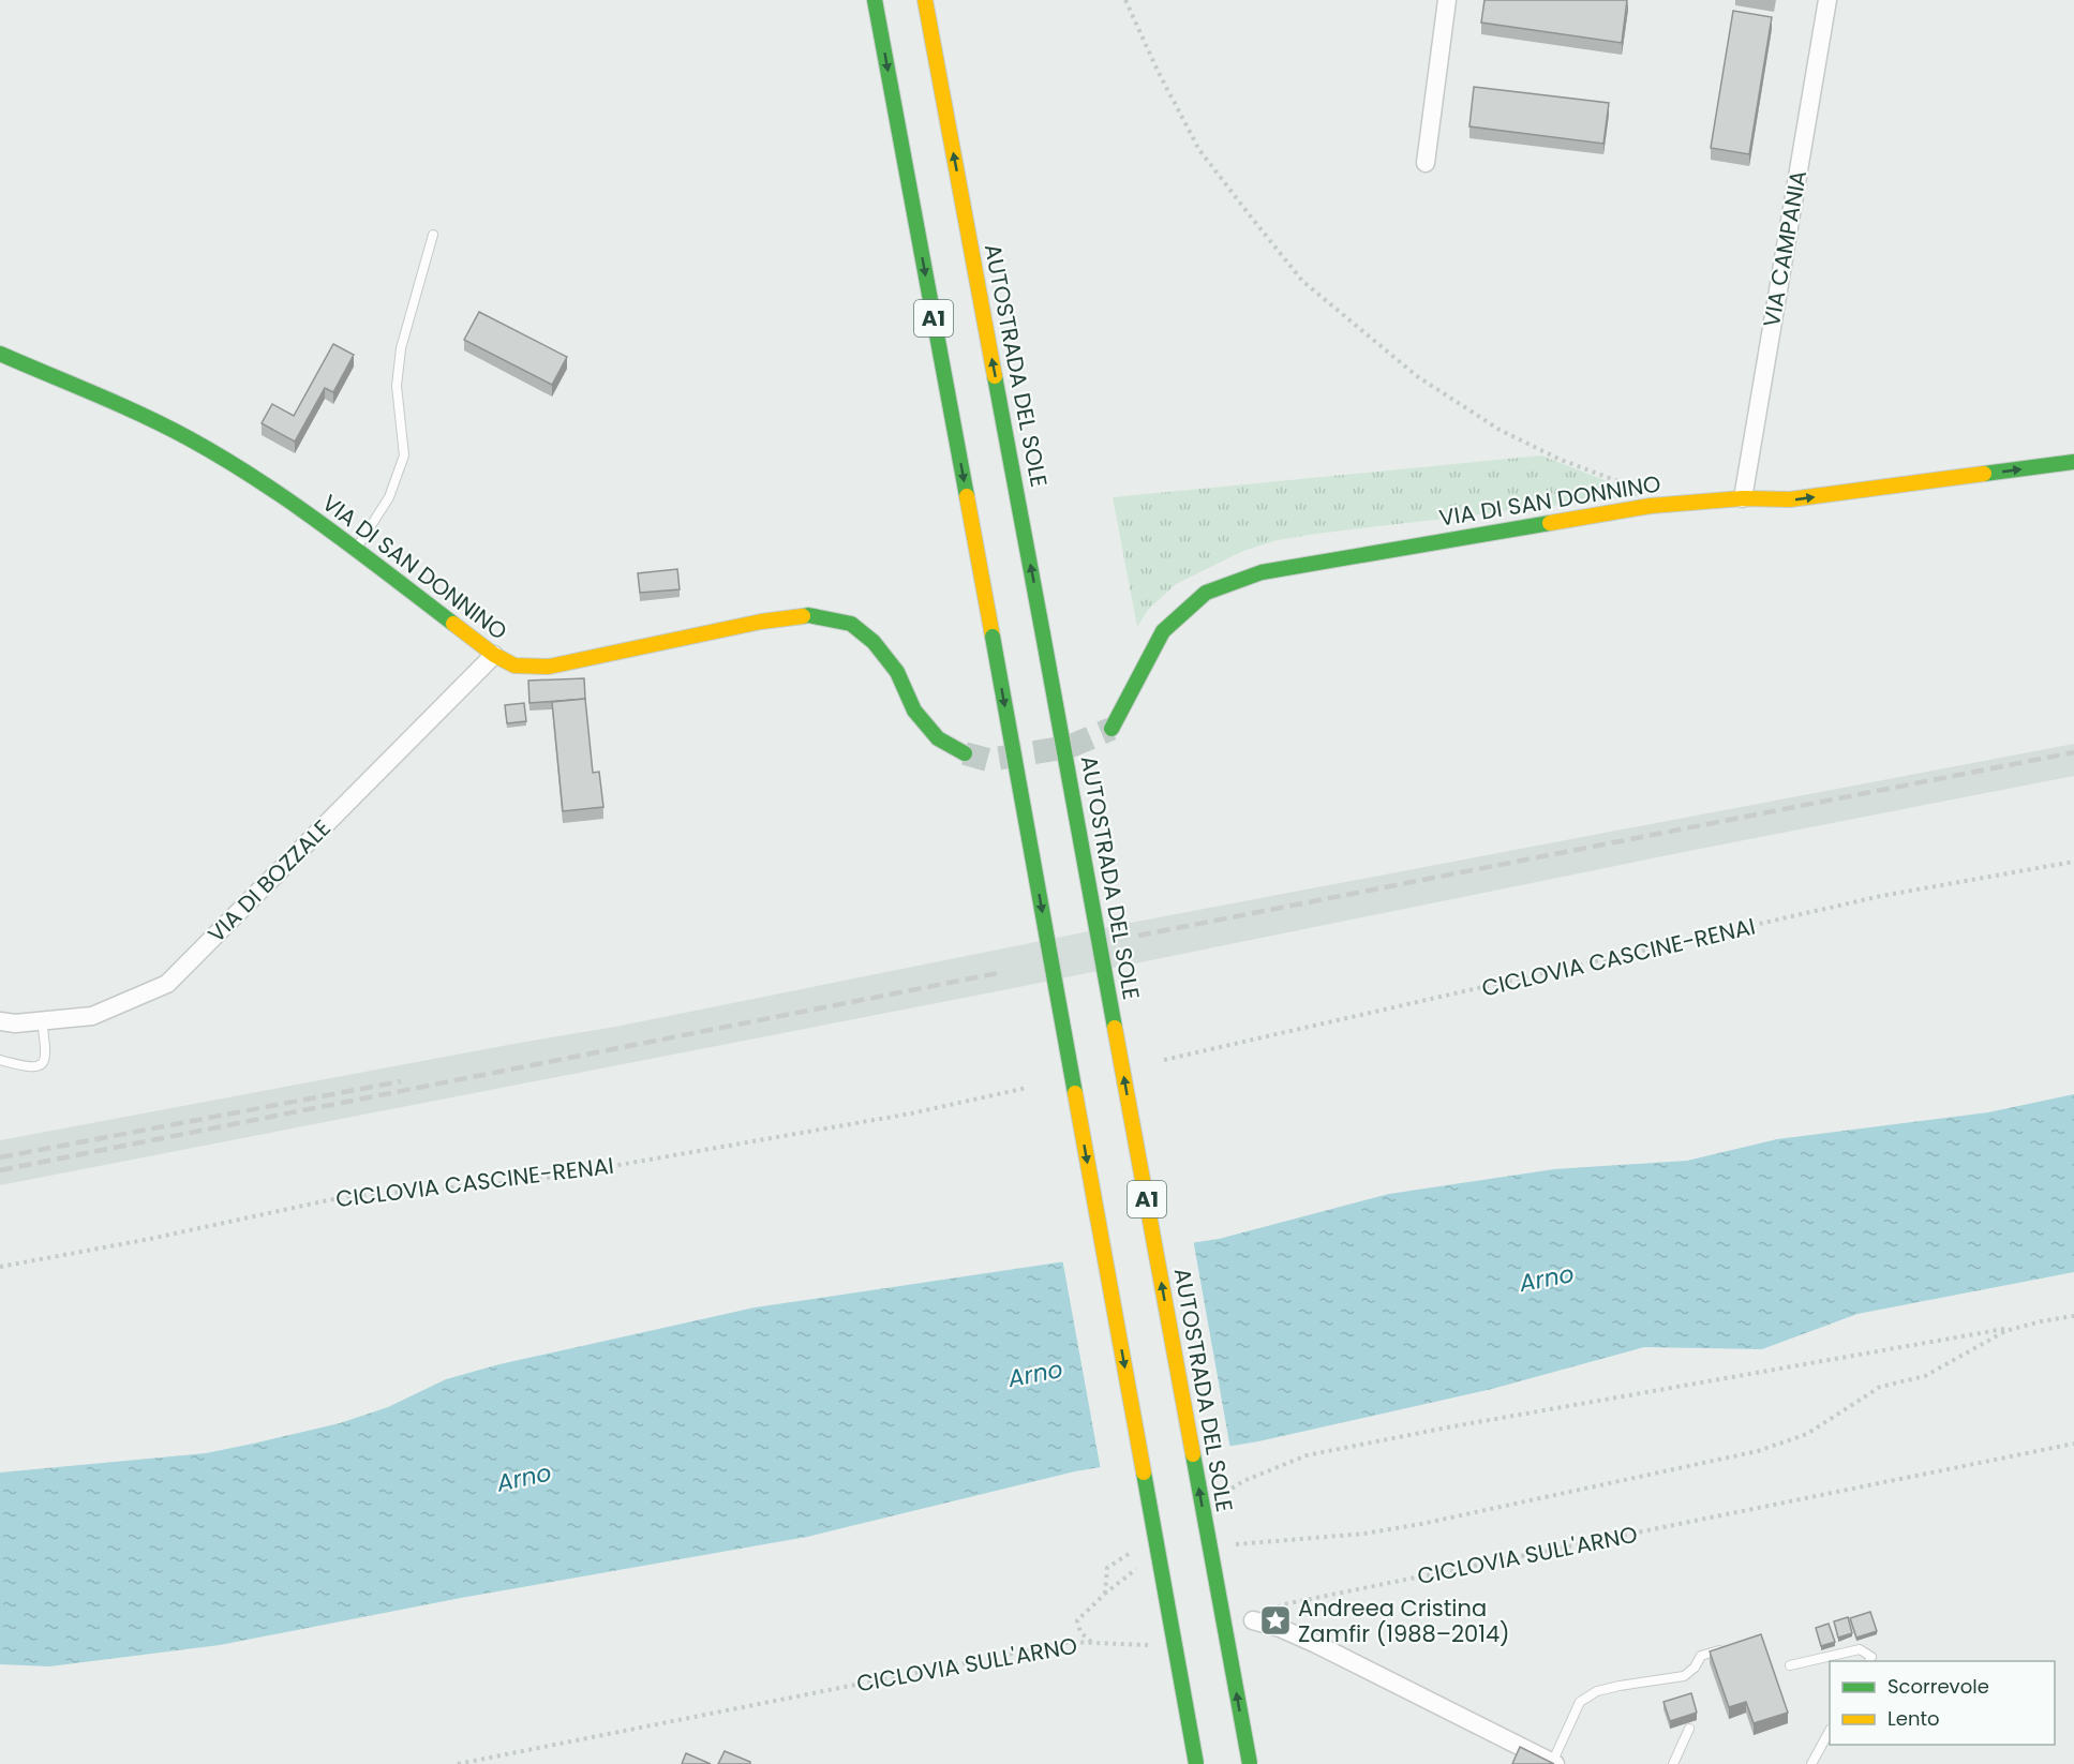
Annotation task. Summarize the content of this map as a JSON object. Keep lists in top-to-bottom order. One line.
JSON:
{"streets":{"main road":["A1","AUTOSTRADA DEL SOLE","VIA DI SAN DONNINO"],"street":["VIA CAMPANIA","VIA DI BOZZALE"],"path":["CICLOVIA CASCINE-RENAI","CICLOVIA SULL'ARNO"]},"crossings":[["VIA CAMPANIA","VIA DI SAN DONNINO"],["VIA DI SAN DONNINO","VIA DI BOZZALE"]],"water":["Arno"],"places":{"place":["Andreea Cristina Zamfir (1988–2014)"]},"legend":["Scorrevole","Lento"]}
